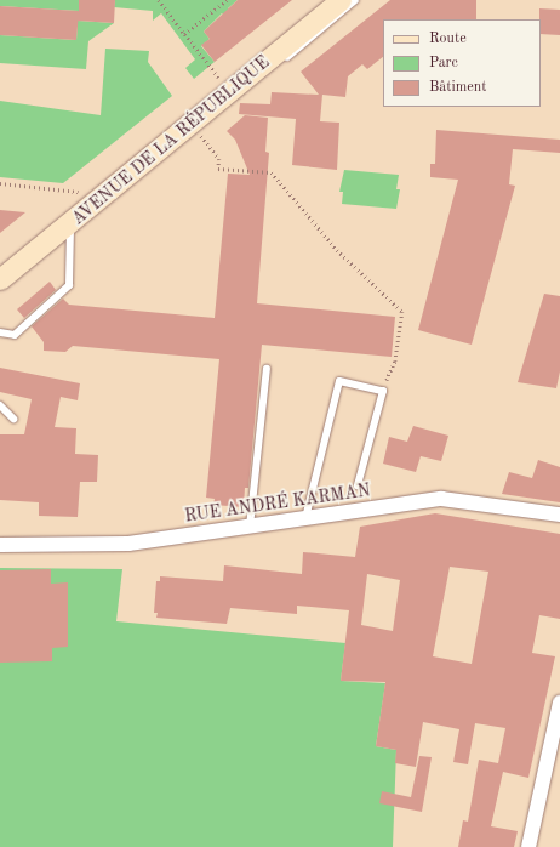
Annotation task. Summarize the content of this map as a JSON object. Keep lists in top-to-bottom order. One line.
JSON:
{"streets":{"main road":["AVENUE DE LA RÉPUBLIQUE"],"street":["RUE ANDRÉ KARMAN"]},"legend":["Route","Parc","Bâtiment"]}
